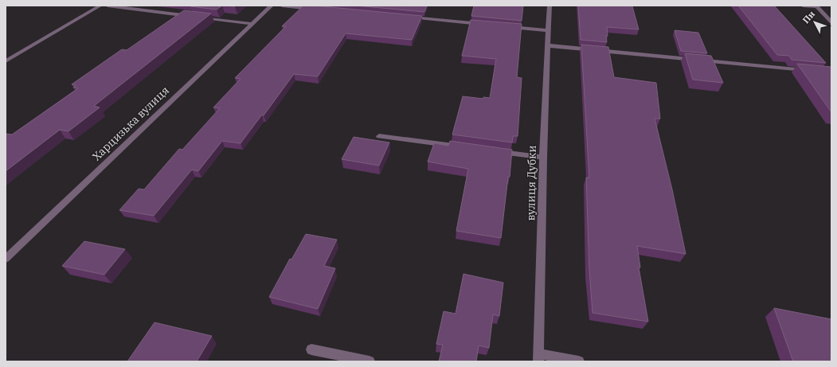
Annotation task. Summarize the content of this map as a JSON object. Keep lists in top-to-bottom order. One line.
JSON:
{"streets":{"street":["Харцизька вулиця","вулиця Дубки"]},"north":"top left"}
